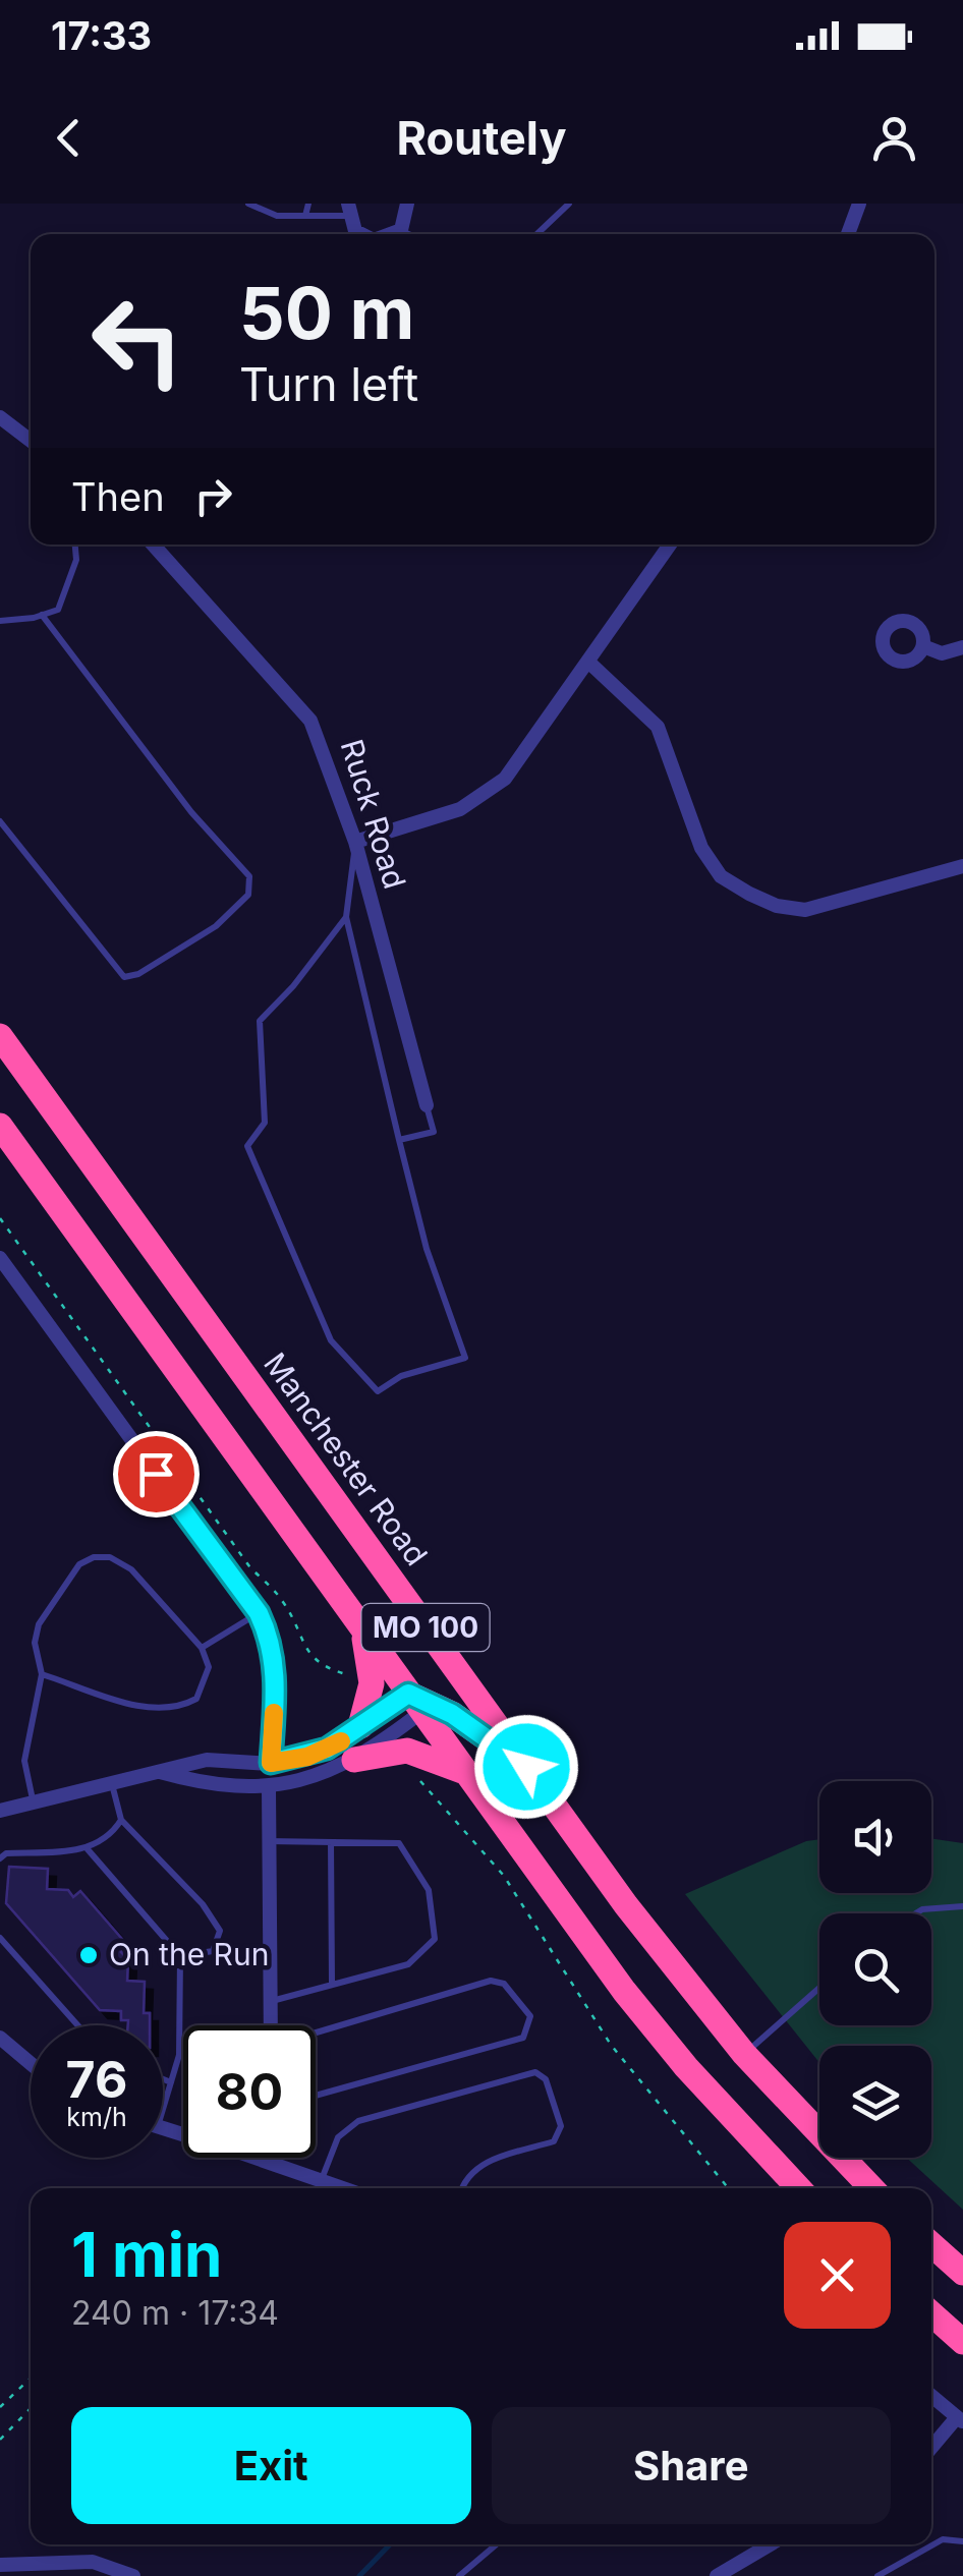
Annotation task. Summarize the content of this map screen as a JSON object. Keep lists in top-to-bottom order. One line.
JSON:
{"streets":{"highway":["Manchester Road","MO 100"],"street":["Ruck Road"]},"places":["On the Run"],"page":{"status":"17:33","header":"Routely","turn":["50 m","Turn left"],"then":"Then","speed":"76 km/h","limit":"80","heading":["1 min","240 m · 17:34"],"buttons":["Exit","Share"]}}
